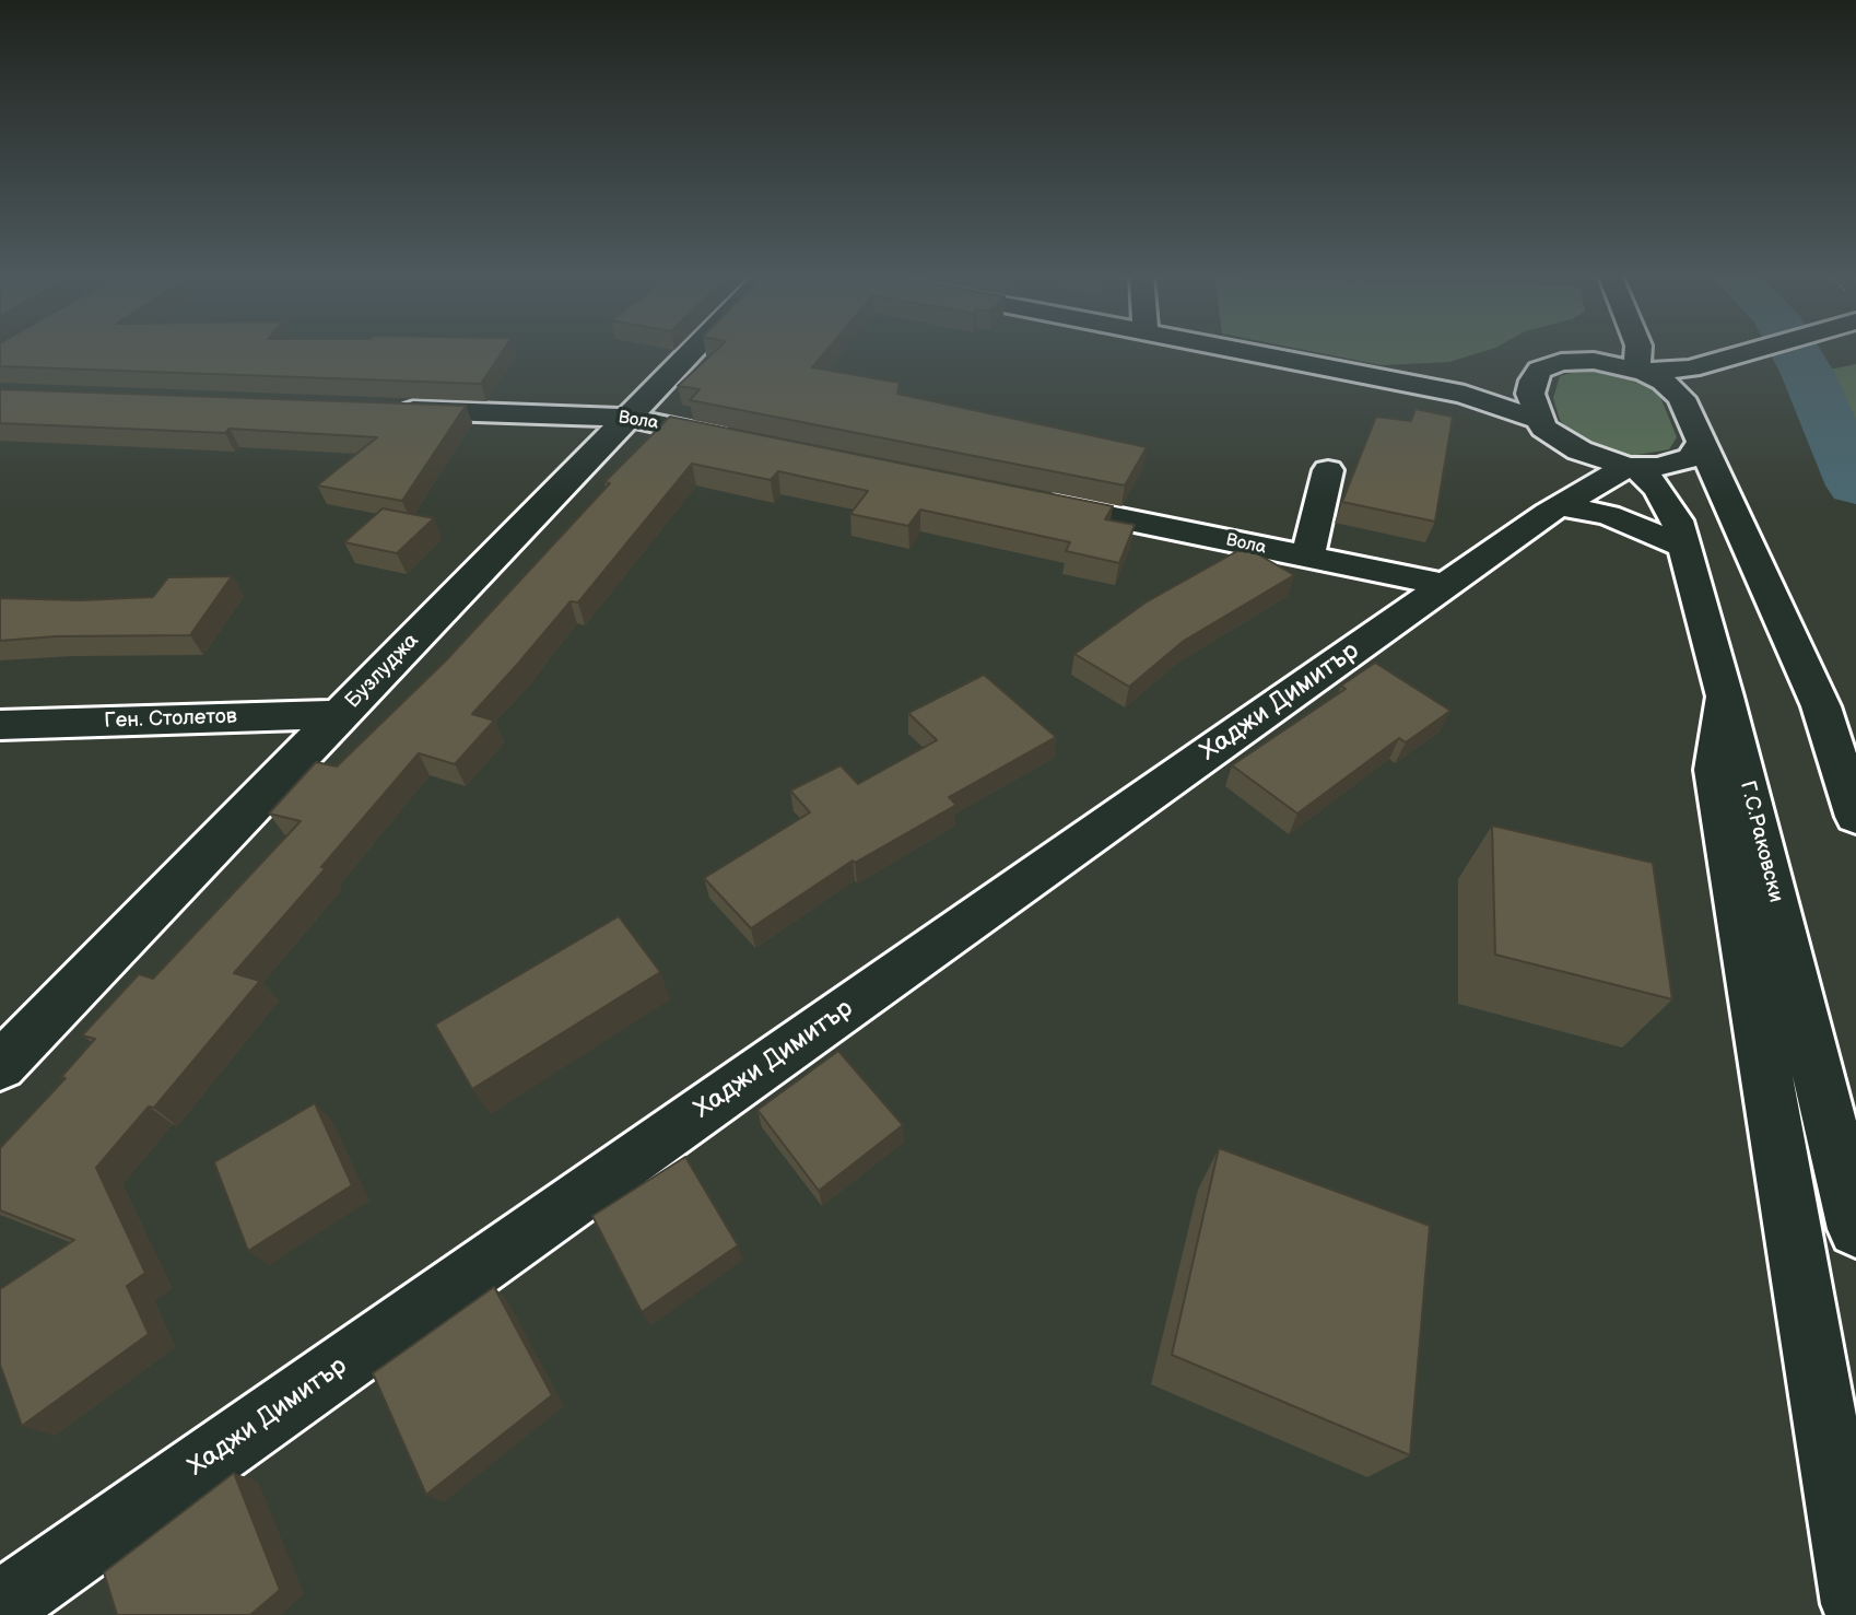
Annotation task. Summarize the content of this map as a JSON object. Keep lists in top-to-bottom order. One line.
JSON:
{"streets":{"street":["Вола","Бузлуджа","Хаджи Димитър","Ген. Столетов","Г.С.Раковски"]},"crossings":[["Вола","Бузлуджа"],["Вола","Хаджи Димитър"],["Бузлуджа","Ген. Столетов"],["Хаджи Димитър","Г.С.Раковски"]]}
